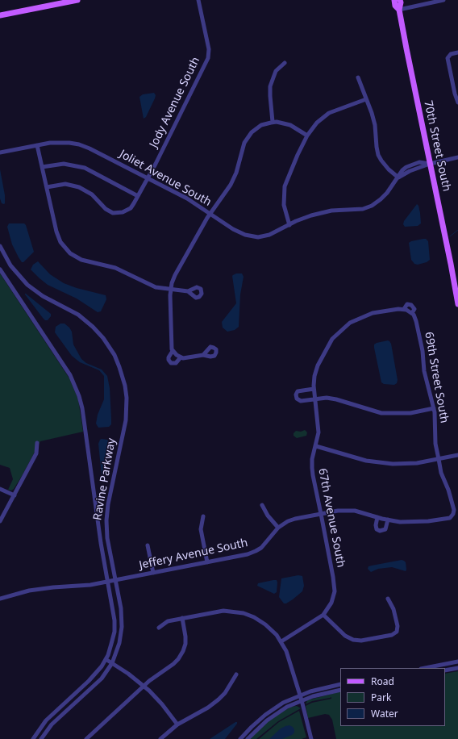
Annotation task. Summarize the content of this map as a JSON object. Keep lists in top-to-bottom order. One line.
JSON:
{"streets":{"main road":["70th Street South"],"street":["Jody Avenue South","Joliet Avenue South","69th Street South","Ravine Parkway","67th Avenue South","Jeffery Avenue South"]},"crossings":[["Jody Avenue South","Joliet Avenue South"],["70th Street South","Joliet Avenue South"],["69th Street South","67th Avenue South"],["69th Street South","Jeffery Avenue South"],["Ravine Parkway","Jeffery Avenue South"],["67th Avenue South","Jeffery Avenue South"]],"legend":["Road","Park","Water"]}
